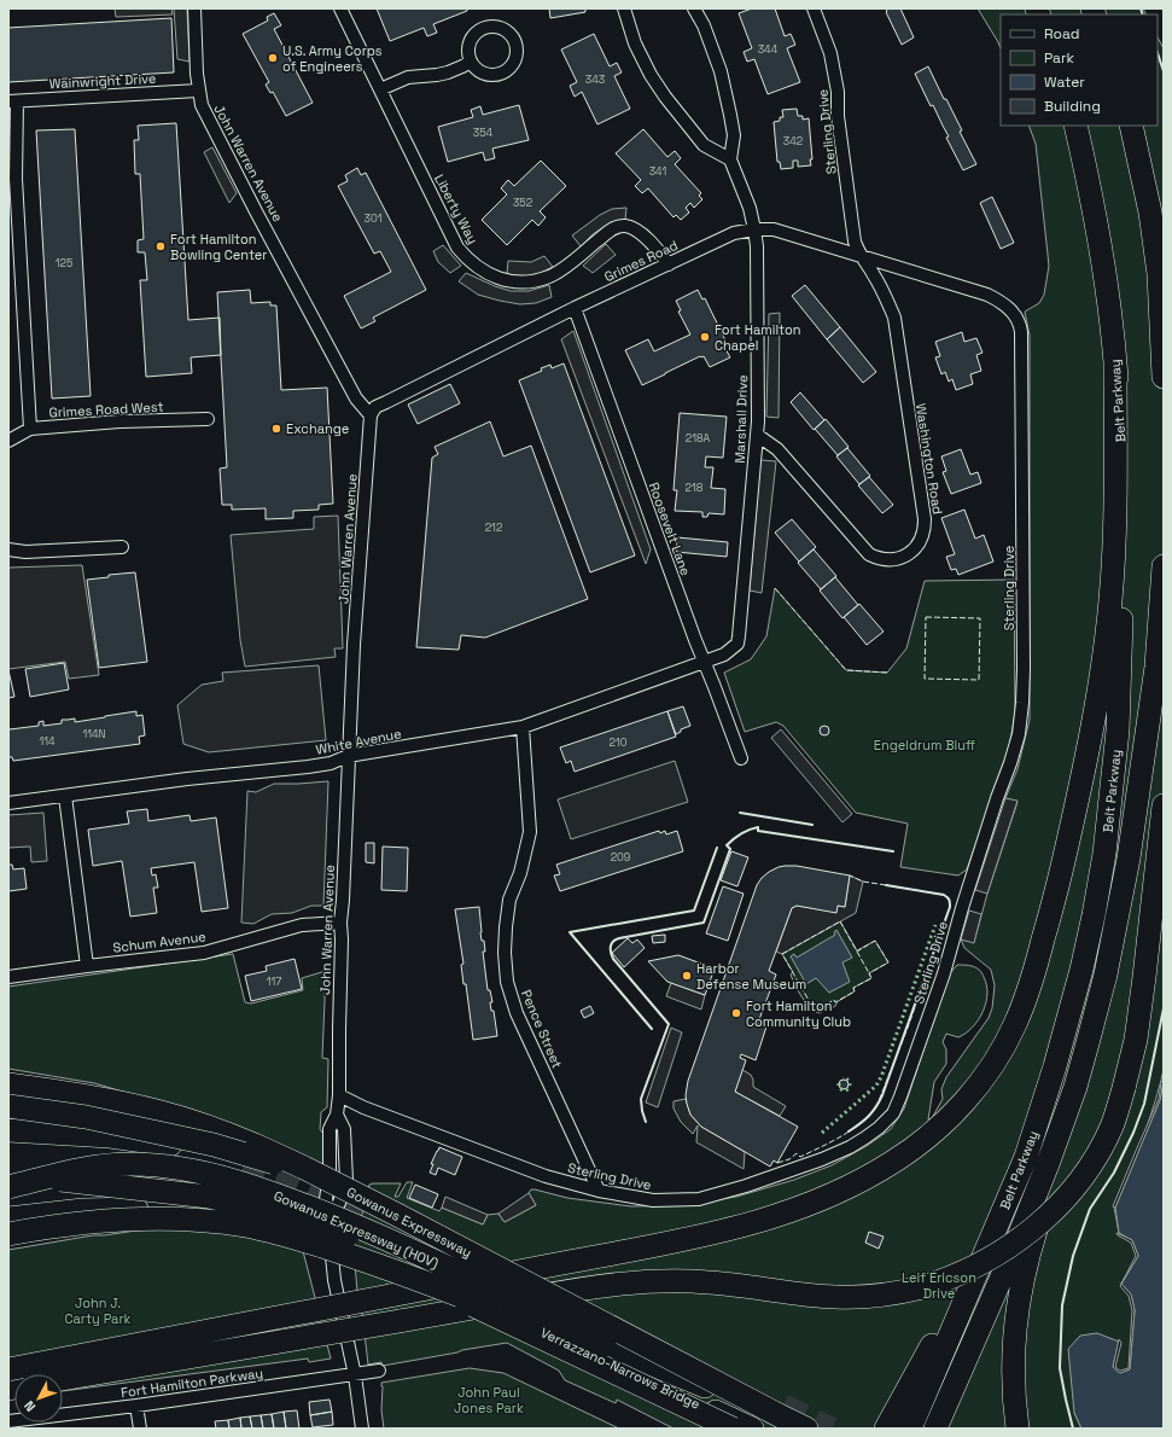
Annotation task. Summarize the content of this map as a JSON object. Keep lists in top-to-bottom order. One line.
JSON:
{"streets":{"highway":["Belt Parkway","Gowanus Expressway","Gowanus Expressway (HOV)","Verrazzano-Narrows Bridge"],"street":["Wainwright Drive","Sterling Drive","John Warren Avenue","Liberty Way","Grimes Road","Grimes Road West","Marshall Drive","Washington Road","Roosevelt Lane","White Avenue","Schum Avenue","Pence Street","Fort Hamilton Parkway"]},"crossings":[["Wainwright Drive","John Warren Avenue"],["Sterling Drive","John Warren Avenue"],["Sterling Drive","Grimes Road"],["Sterling Drive","Washington Road"],["Sterling Drive","Pence Street"],["John Warren Avenue","Grimes Road"],["John Warren Avenue","White Avenue"],["John Warren Avenue","Schum Avenue"],["John Warren Avenue","Fort Hamilton Parkway"],["Liberty Way","Grimes Road"],["Grimes Road","Marshall Drive"],["Grimes Road","Washington Road"],["Grimes Road","Roosevelt Lane"],["Marshall Drive","Washington Road"],["Marshall Drive","Roosevelt Lane"],["Marshall Drive","White Avenue"],["Roosevelt Lane","White Avenue"],["White Avenue","Pence Street"]],"parks":["Engeldrum Bluff","Leif Ericson Drive","John J. Carty Park","John Paul Jones Park"],"places":["U.S. Army Corps of Engineers","Fort Hamilton Bowling Center","Fort Hamilton Chapel","Exchange","Harbor Defense Museum","Fort Hamilton Community Club"],"house_numbers":["344","343","354","342","341","352","301","125","218A","218","212","114N","114","210","209","117"],"legend":["Road","Park","Water","Building"],"north":"bottom left"}
